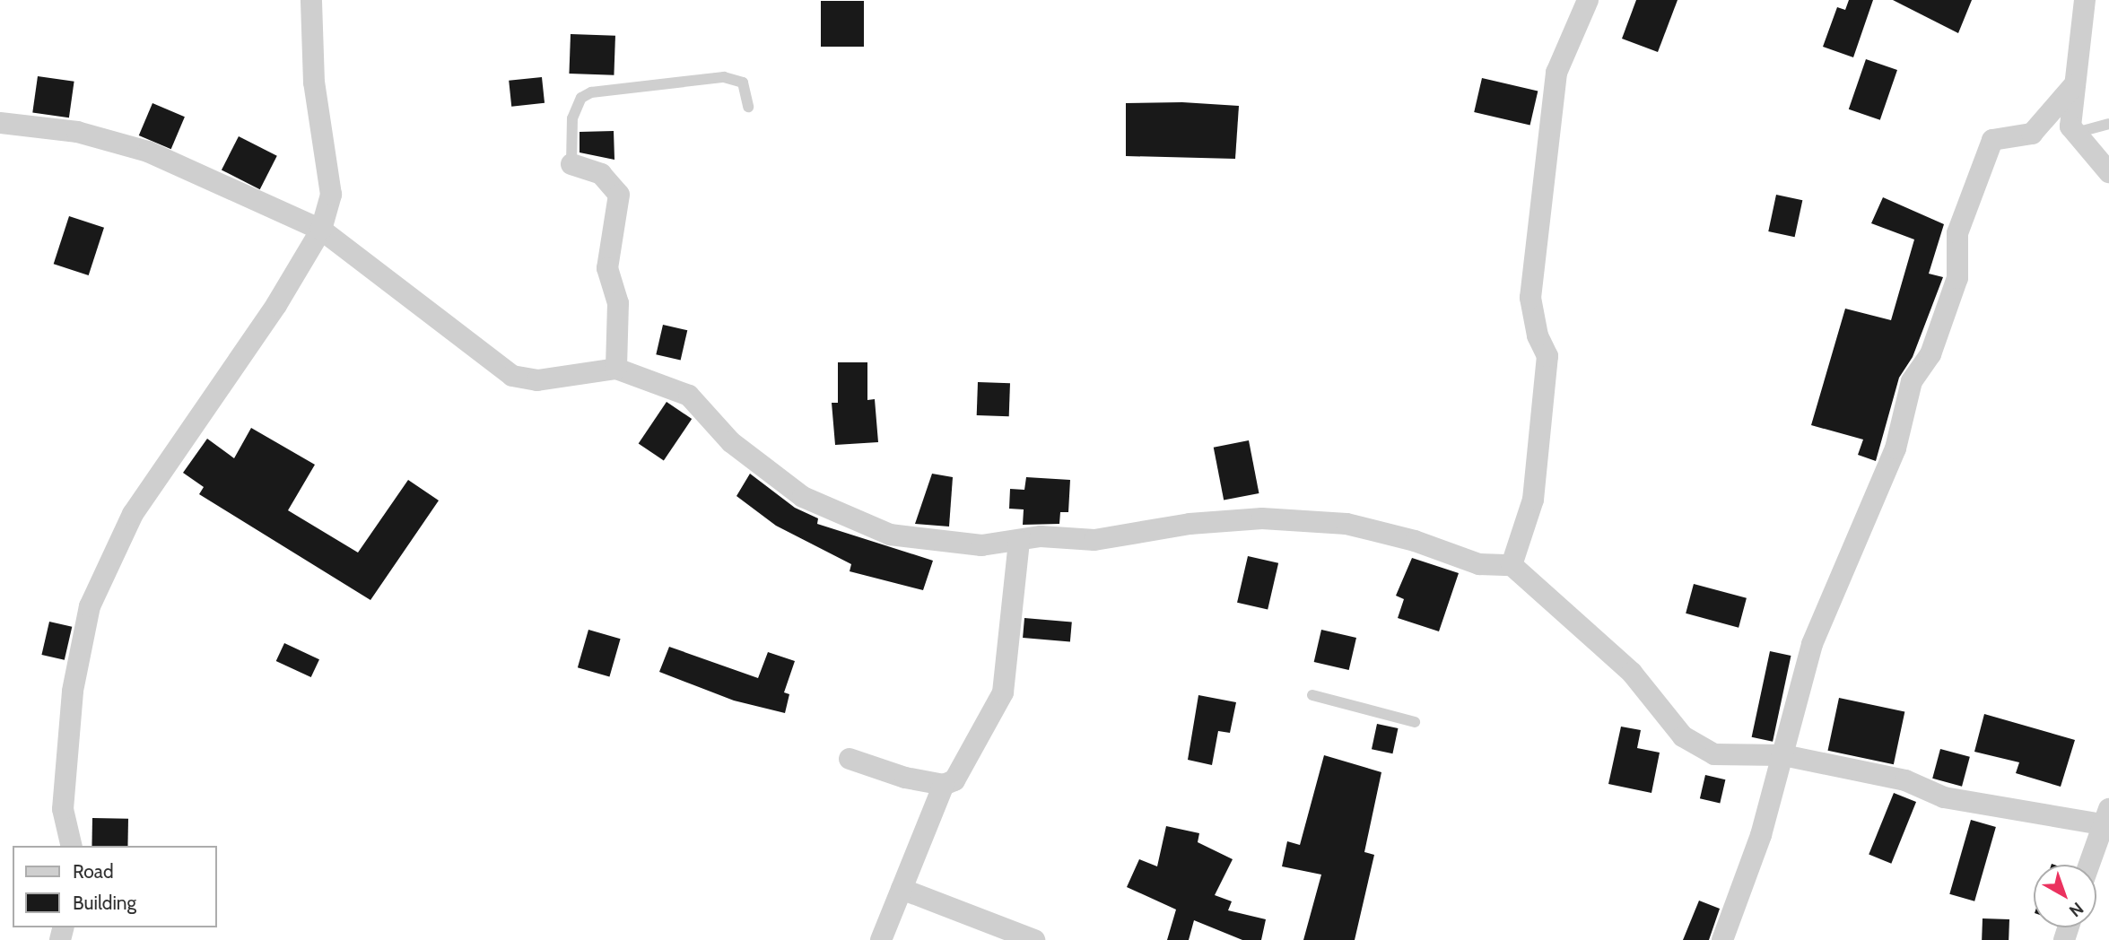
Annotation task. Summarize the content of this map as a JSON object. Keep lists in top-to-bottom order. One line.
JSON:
{"legend":["Road","Building"],"north":"bottom right"}
